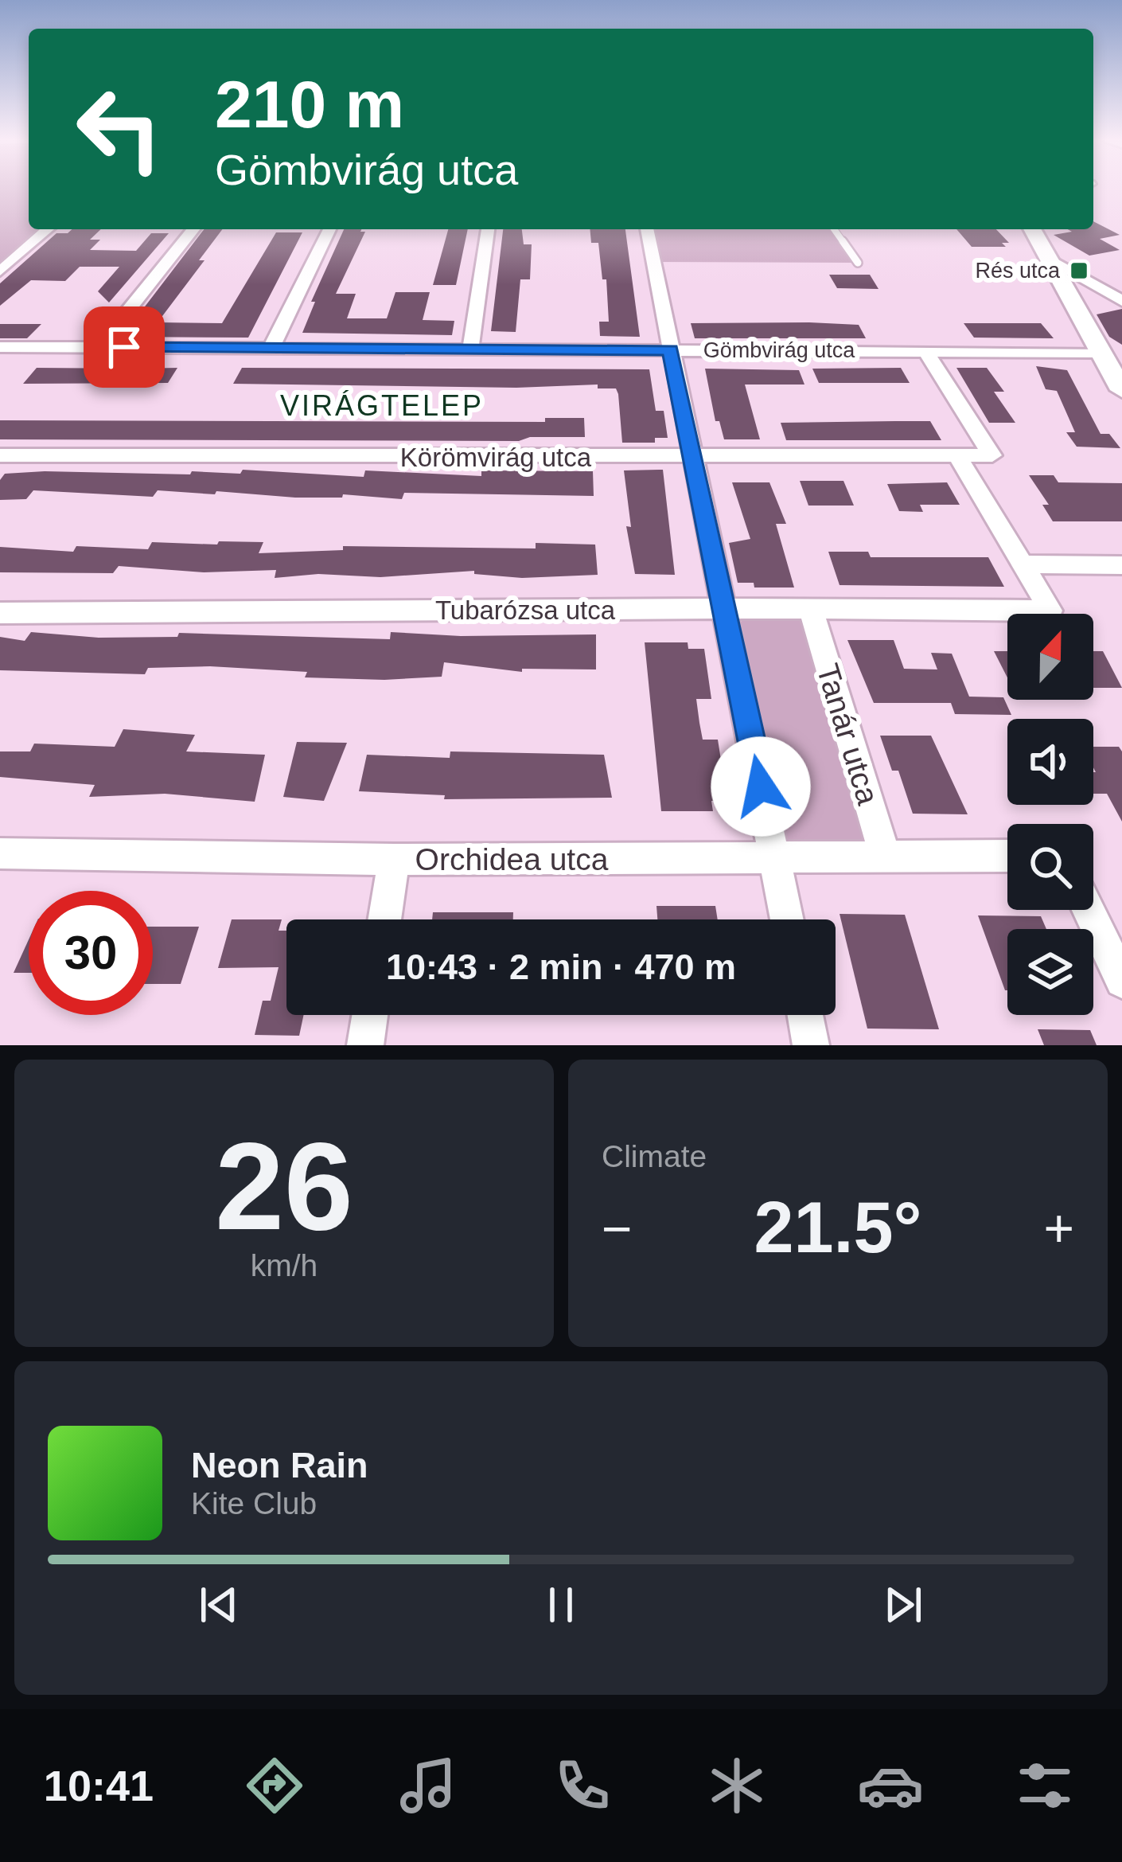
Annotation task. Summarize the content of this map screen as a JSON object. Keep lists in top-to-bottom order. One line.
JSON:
{"streets":{"street":["Gömbvirág utca","Körömvirág utca","Tubarózsa utca","Tanár utca","Orchidea utca"]},"crossings":[["Gömbvirág utca","Körömvirág utca"],["Tubarózsa utca","Tanár utca"],["Tanár utca","Orchidea utca"]],"districts":["VIRÁGTELEP"],"places":{"transit":["Rés utca"]},"north":"top","page":{"turn":["210 m","Gömbvirág utca"],"limit":"30","trip":"10:43 · 2 min · 470 m","tile":[["26","km/h"],"Climate"],"heat":["−","21.5°","+"],"song":["Neon Rain","Kite Club"],"tabs":"10:41"}}
